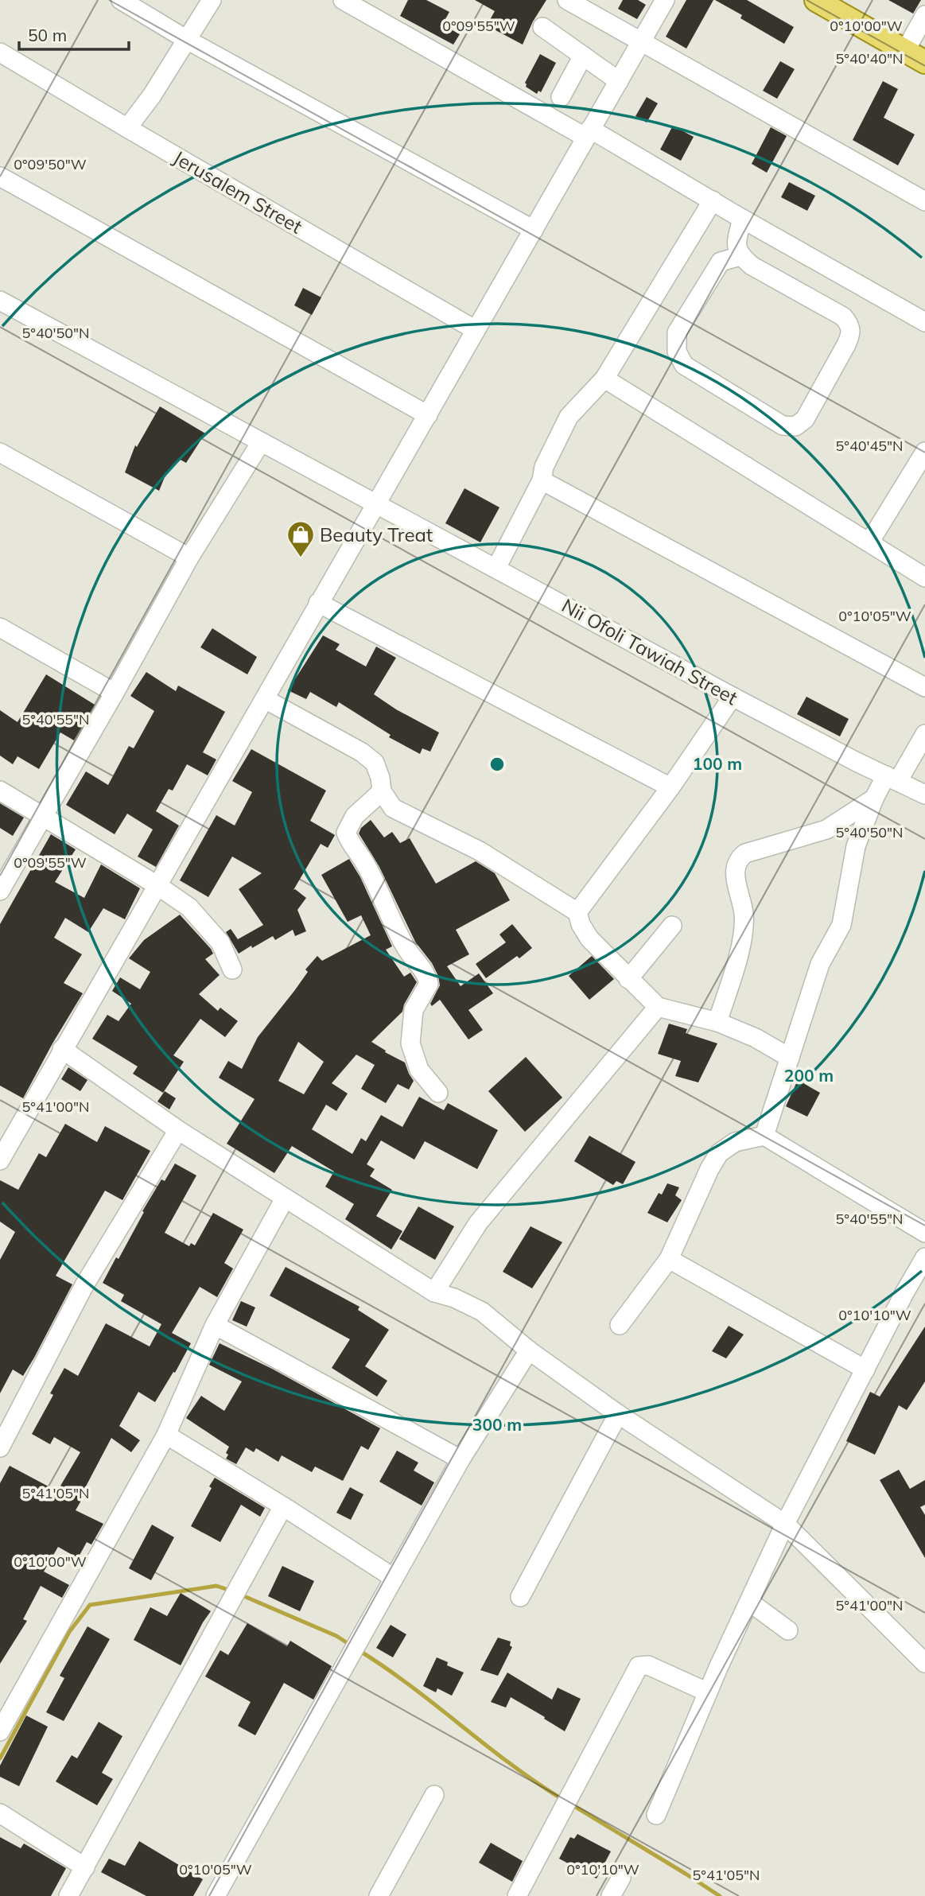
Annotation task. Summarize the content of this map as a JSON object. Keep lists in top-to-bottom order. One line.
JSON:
{"streets":{"street":["Jerusalem Street","Nii Ofoli Tawiah Street"]},"places":{"shop":["Beauty Treat"]},"scale_bar":"50 m","coordinates":["0°09'55\"W","0°10'00\"W","5°40'40\"N","0°09'50\"W","5°40'50\"N","5°40'45\"N","0°10'05\"W","5°40'55\"N","5°41'00\"N","0°10'10\"W","5°41'05\"N"],"rings":["100 m","200 m","300 m"]}
